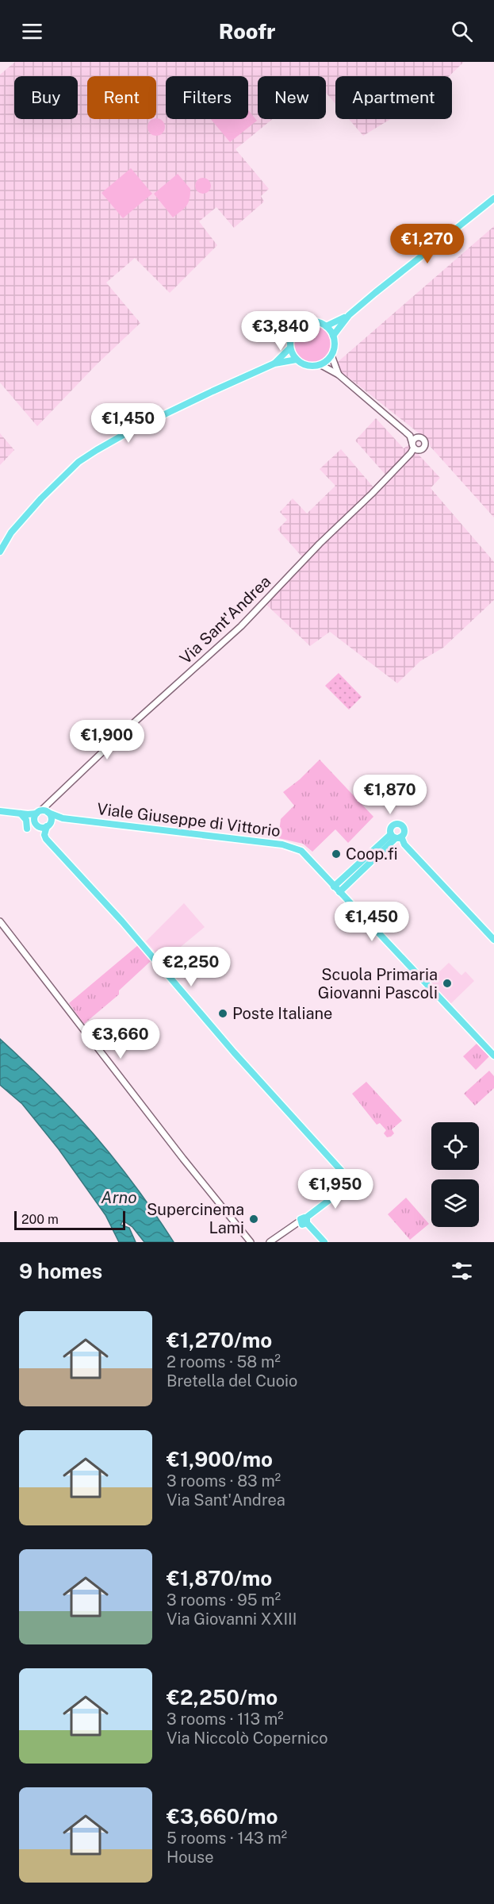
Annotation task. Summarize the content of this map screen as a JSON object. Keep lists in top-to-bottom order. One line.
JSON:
{"streets":{"main road":["Viale Giuseppe di Vittorio"],"street":["Via Sant'Andrea"]},"crossings":[["Via Sant'Andrea","Viale Giuseppe di Vittorio"]],"water":["Arno"],"places":["Coop.fi","Scuola Primaria Giovanni Pascoli","Poste Italiane","Supercinema Lami"],"scale_bar":"200 m","page":{"header":"Roofr","chip":["Buy","Rent","Filters","New","Apartment"],"price":["€1,270","€3,840","€1,450","€1,900","€1,870","€1,450","€2,250","€3,660","€1,950"],"scale":"200 m","heading":"9 homes","list":[{"name":"€1,270/mo","note":"2 rooms · 58 m² · Bretella del Cuoio"},{"name":"€1,900/mo","note":"3 rooms · 83 m² · Via Sant'Andrea"},{"name":"€1,870/mo","note":"3 rooms · 95 m² · Via Giovanni XXIII"},{"name":"€2,250/mo","note":"3 rooms · 113 m² · Via Niccolò Copernico"},{"name":"€3,660/mo","note":"5 rooms · 143 m² · House"}]}}
